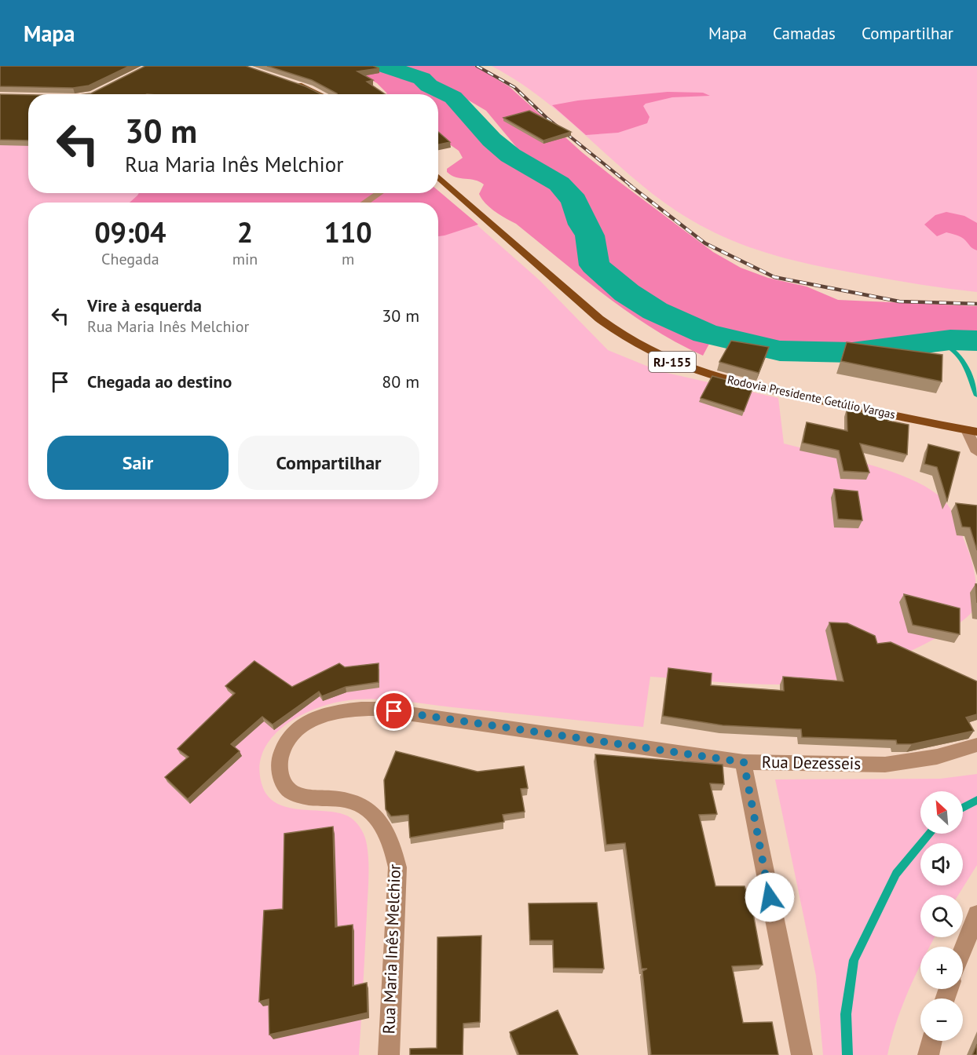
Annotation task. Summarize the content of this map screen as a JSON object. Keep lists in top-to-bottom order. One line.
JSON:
{"streets":{"main road":["RJ-155","Rodovia Presidente Getúlio Vargas"],"street":["Rua Dezesseis","Rua Maria Inês Melchior"]},"crossings":[["Rua Dezesseis","Rua Maria Inês Melchior"]],"north":"top left","page":{"header":"Mapa","nav":["Mapa","Camadas","Compartilhar"],"turn":["30 m","Rua Maria Inês Melchior"],"eta":["09:04","Chegada","2","min","110","m"],"list":[{"name":"Vire à esquerda","note":"Rua Maria Inês Melchior","value":"30 m"},{"name":"Chegada ao destino","value":"80 m"}],"buttons":["Sair","Compartilhar"],"map_buttons":["+","−"]}}
